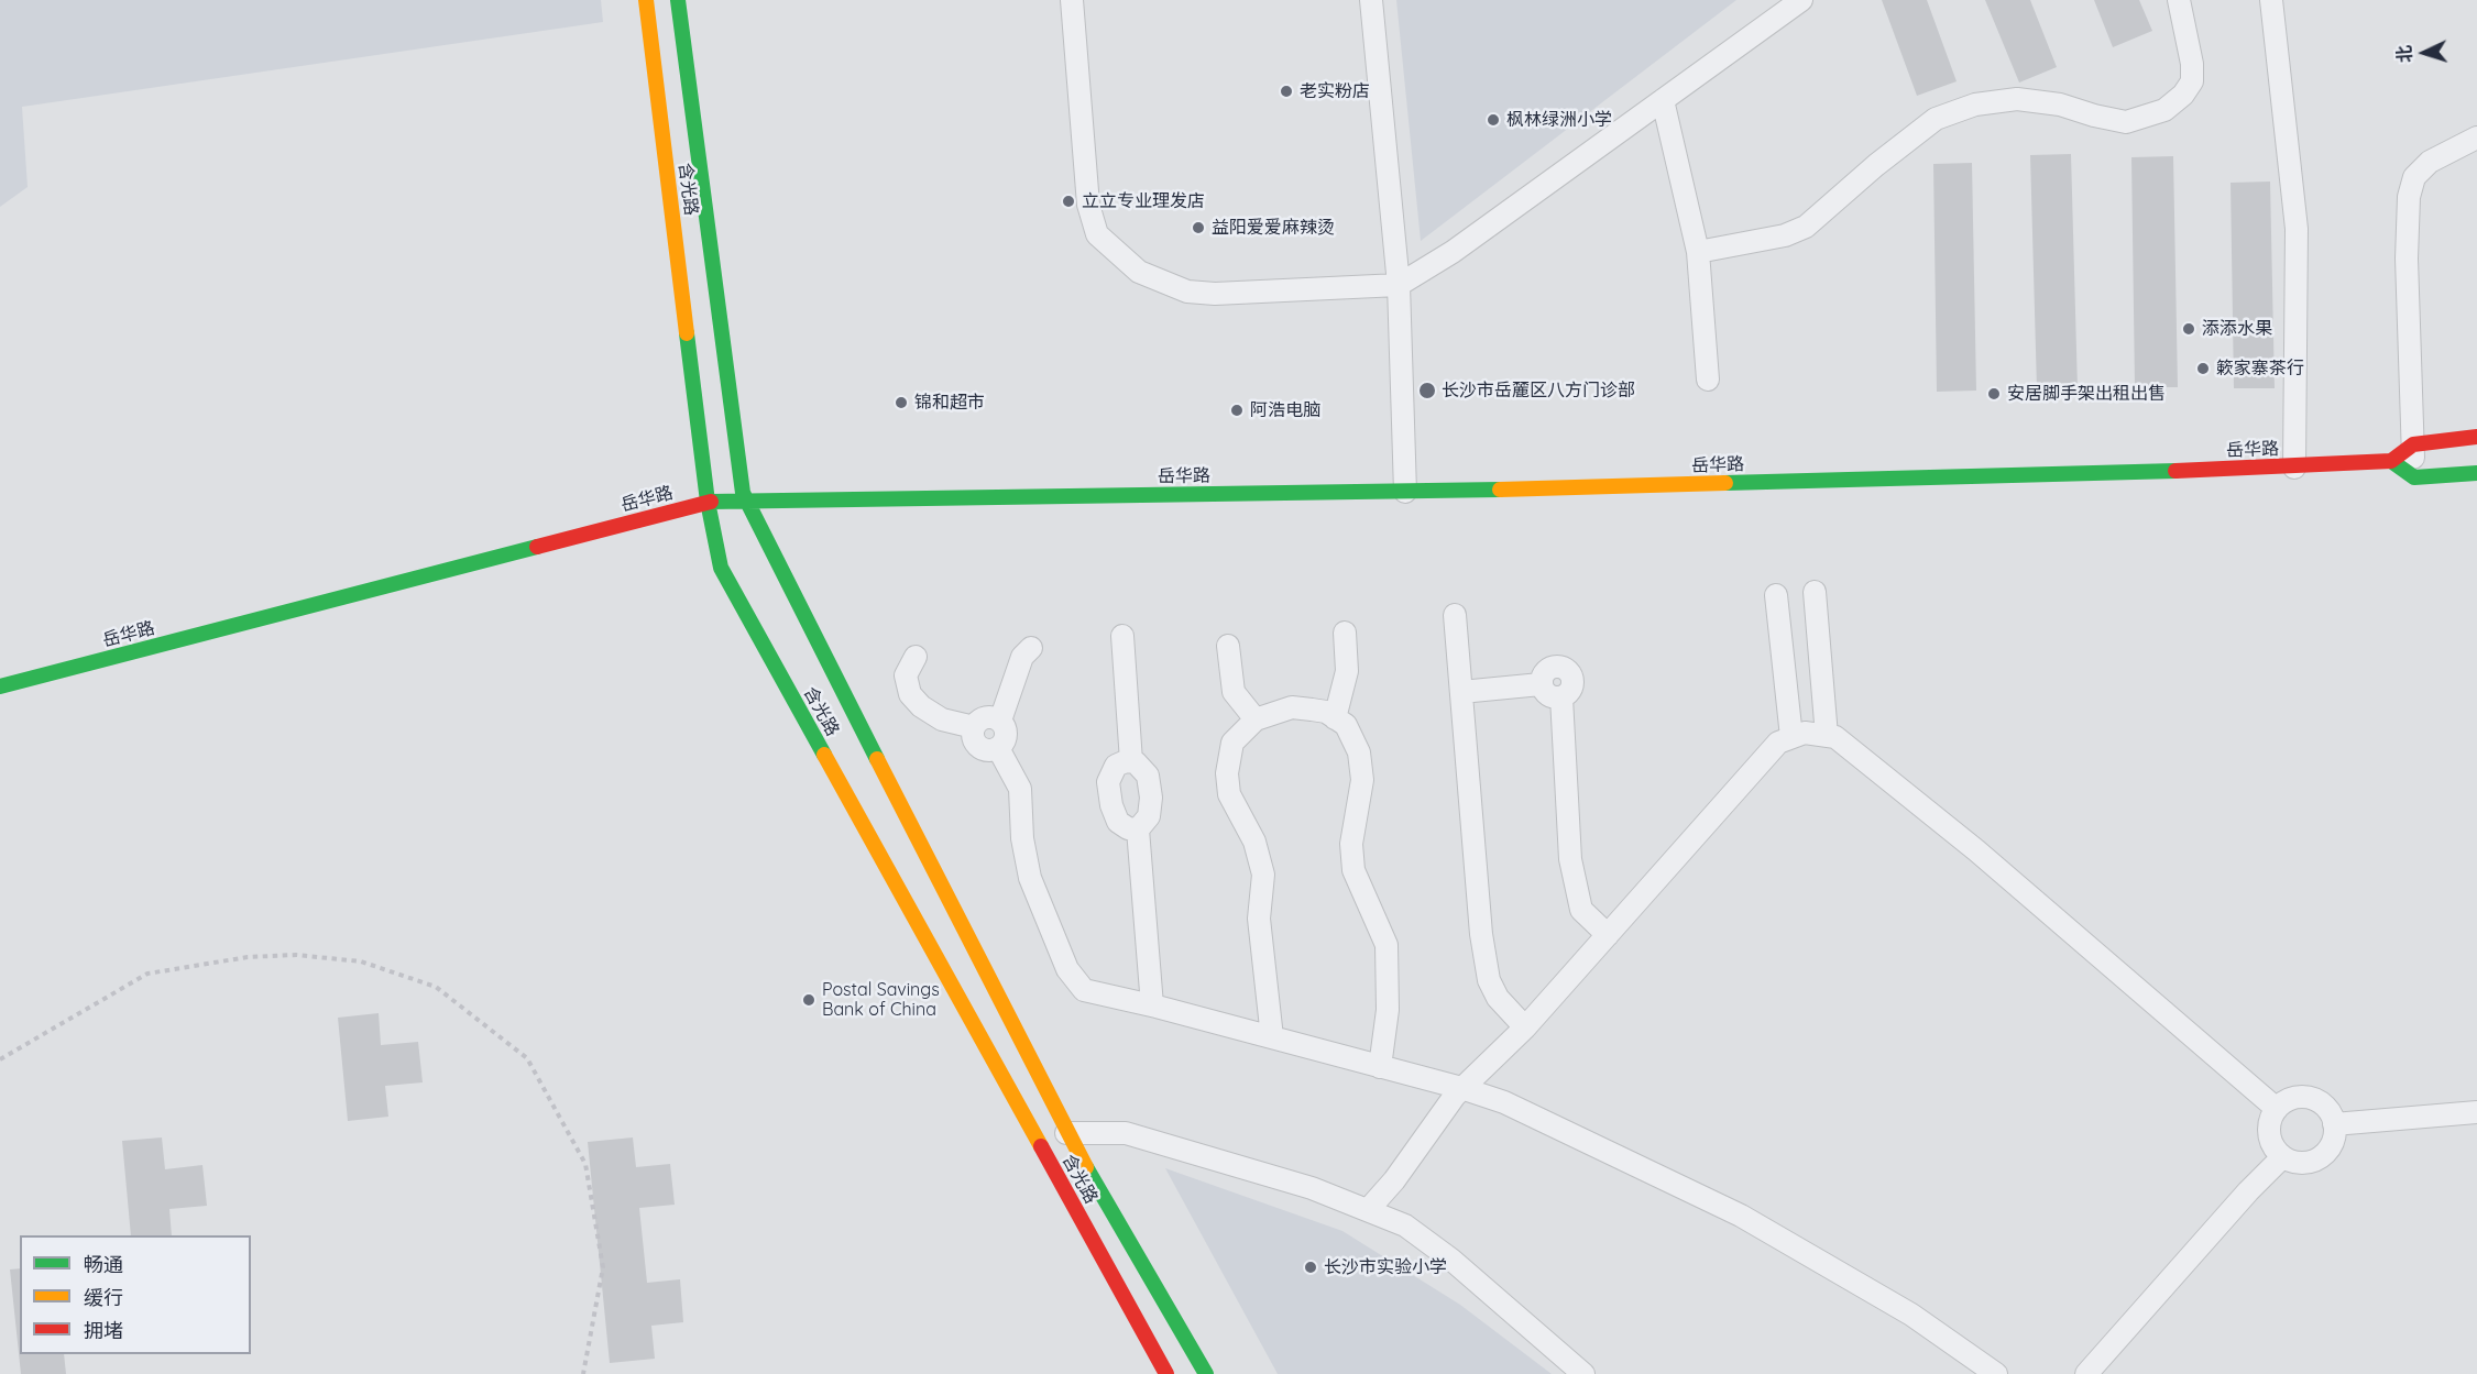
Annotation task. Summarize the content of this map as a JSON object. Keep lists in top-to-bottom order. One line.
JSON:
{"streets":{"main road":["含光路","岳华路"]},"crossings":[["含光路","岳华路"]],"places":["老实粉店","枫林绿洲小学","立立专业理发店","益阳爱爱麻辣烫","添添水果","簌家寨茶行","长沙市岳麓区八方门诊部","安居脚手架出租出售","锦和超市","阿浩电脑","Postal Savings Bank of China","长沙市实验小学"],"legend":["畅通","缓行","拥堵"],"north":"left"}
